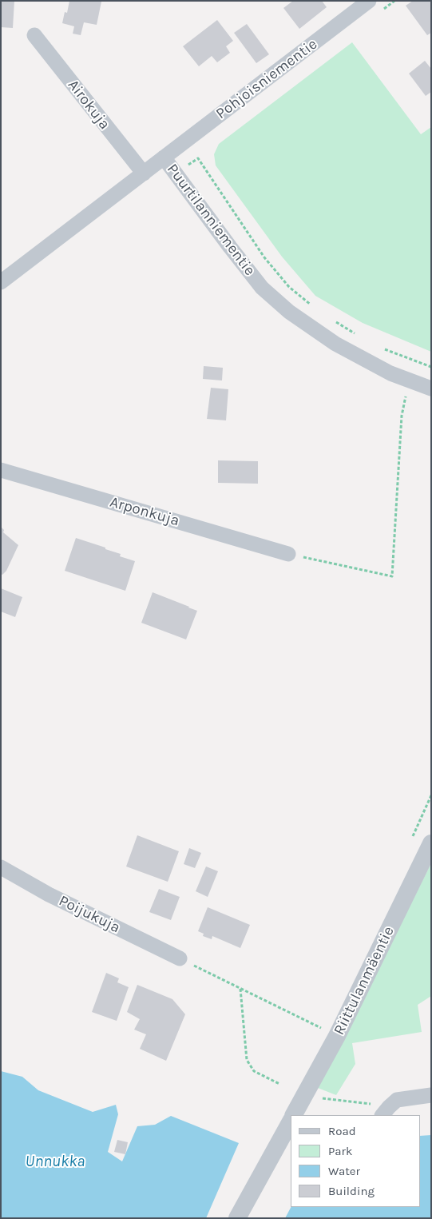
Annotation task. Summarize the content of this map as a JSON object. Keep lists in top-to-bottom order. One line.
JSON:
{"streets":{"street":["Pohjoisniementie","Airokuja","Puurtilanniementie","Arponkuja","Poijukuja","Riittulanmäentie"]},"crossings":[["Pohjoisniementie","Puurtilanniementie"],["Airokuja","Puurtilanniementie"]],"water":["Unnukka"],"legend":["Road","Park","Water","Building"]}
